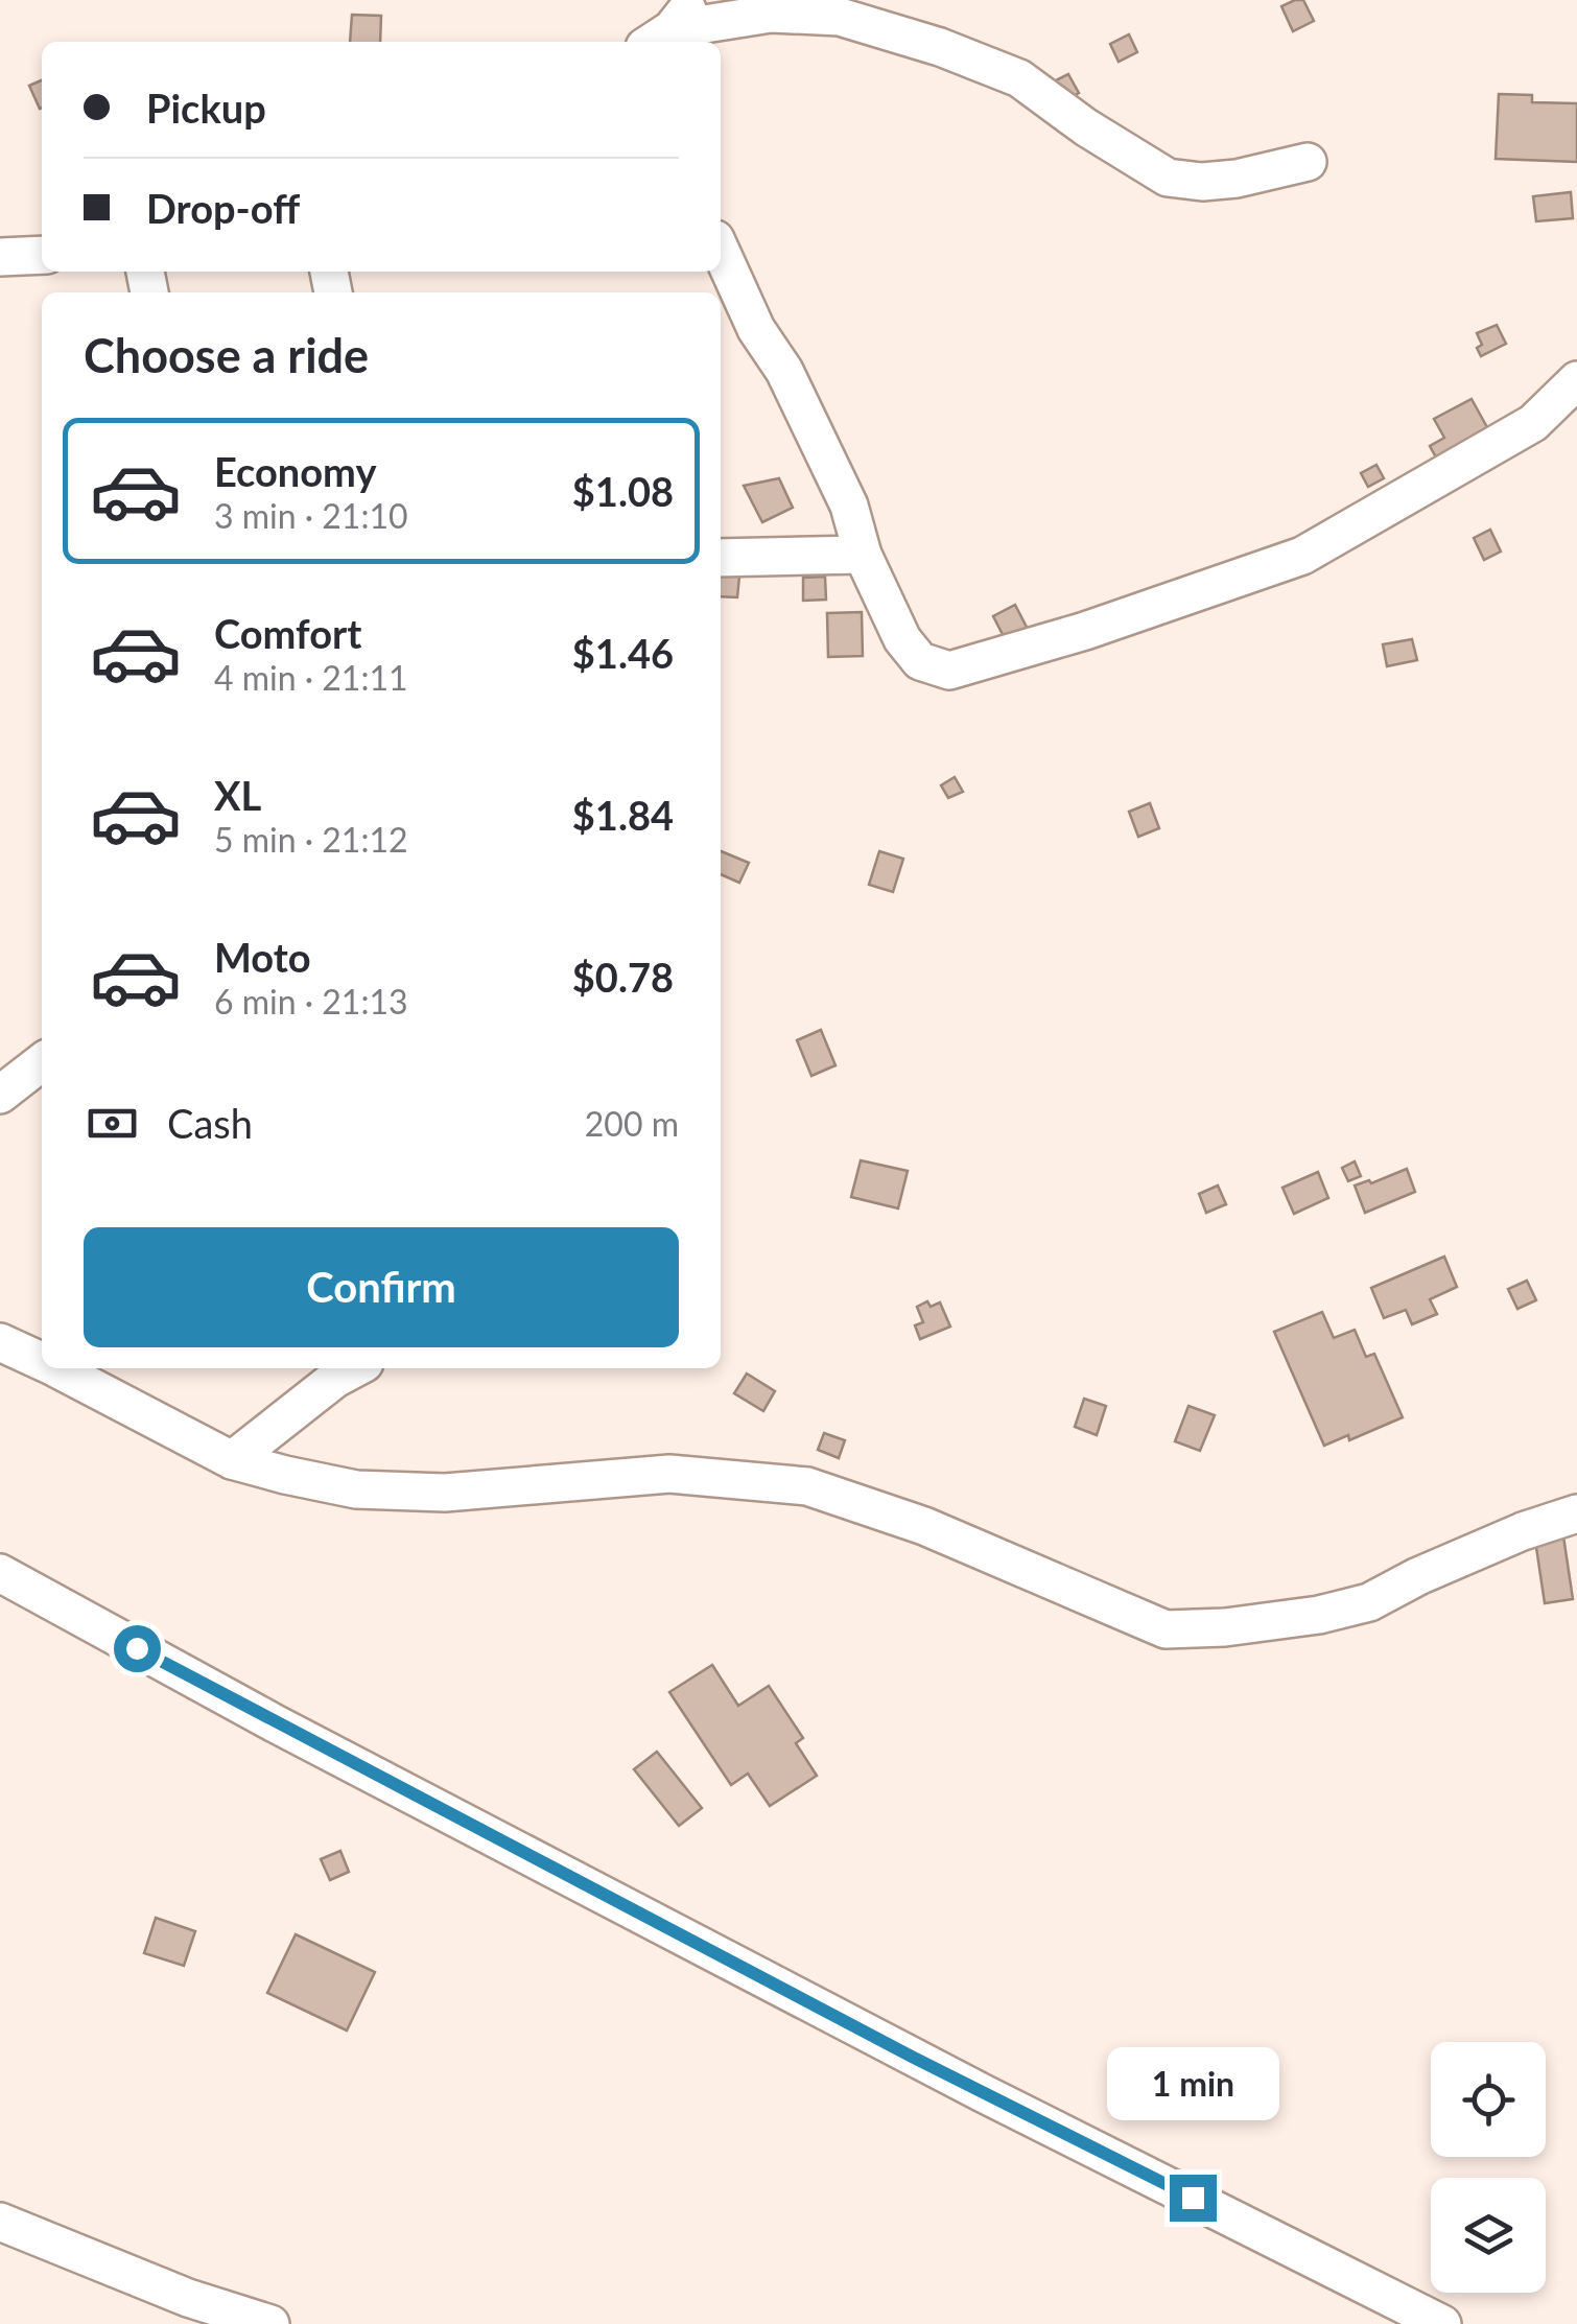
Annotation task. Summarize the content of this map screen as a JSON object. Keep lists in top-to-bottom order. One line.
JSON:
{"page":{"banner":["Pickup","Drop-off"],"heading":"Choose a ride","list":[{"name":"Economy","note":"3 min · 21:10","value":"$1.08"},{"name":"Comfort","note":"4 min · 21:11","value":"$1.46"},{"name":"XL","note":"5 min · 21:12","value":"$1.84"},{"name":"Moto","note":"6 min · 21:13","value":"$0.78"}],"pay":["Cash","200 m"],"buttons":"Confirm","bubble":"1 min"}}
